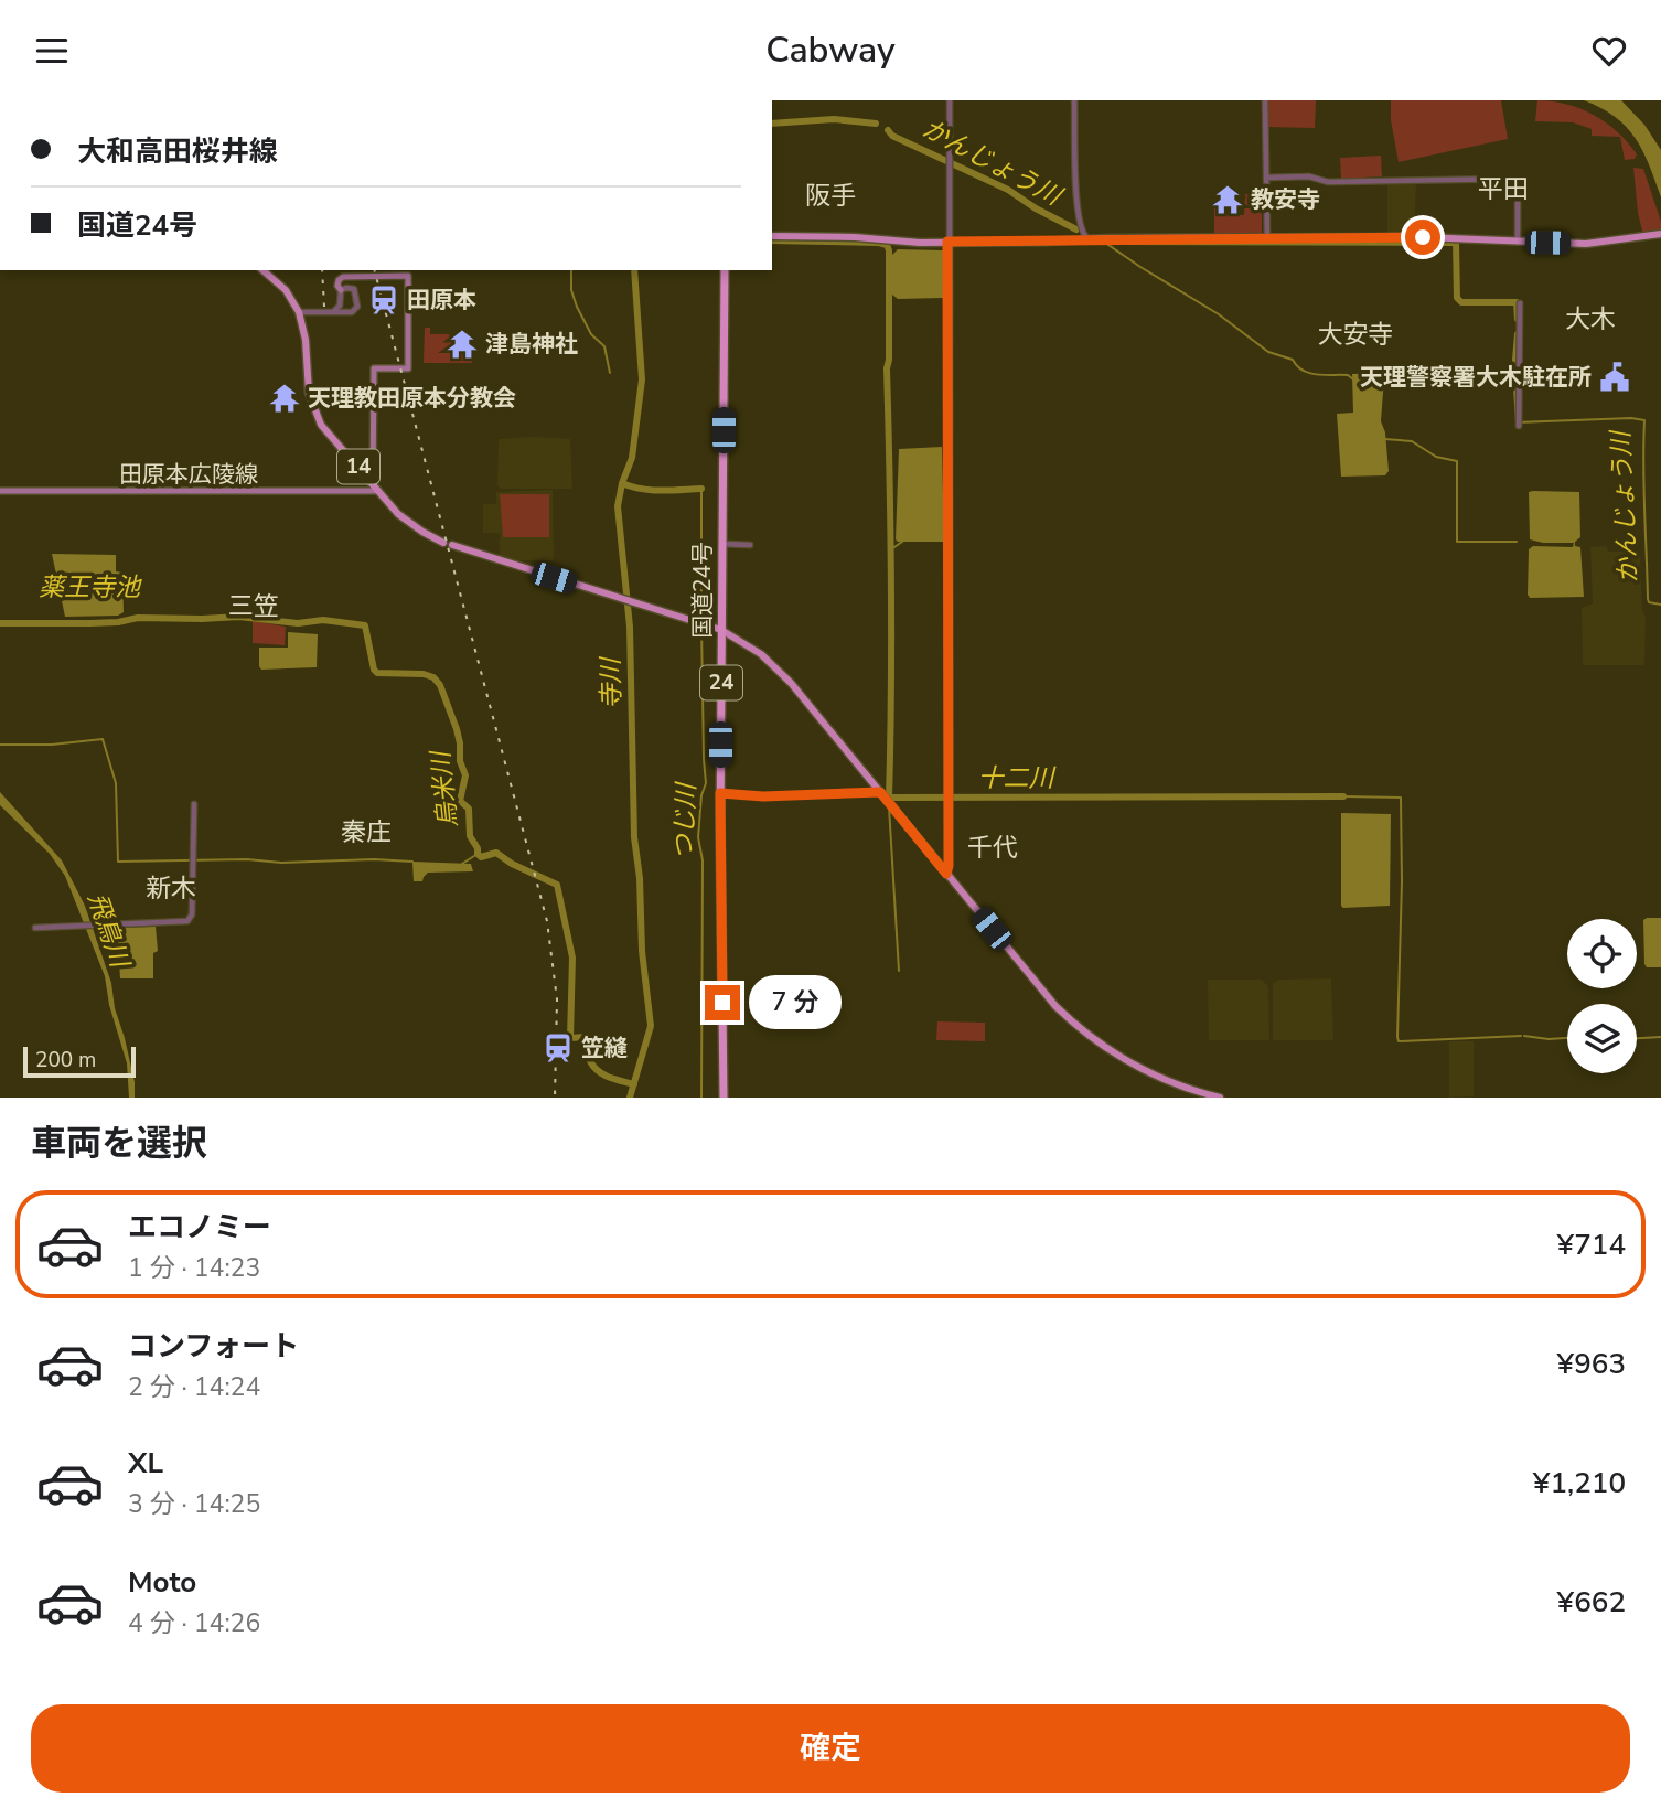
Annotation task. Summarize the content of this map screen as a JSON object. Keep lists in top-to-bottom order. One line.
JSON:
{"streets":{"highway":["国道24号","24"],"main road":["14","田原本広陵線"]},"crossings":[["14","田原本広陵線"]],"districts":["平田","阪手","大木","大安寺","三笠","秦庄","千代","新木"],"water":["かんじょう川","薬王寺池","寺川","十二川","烏米川","つじ川","飛鳥川"],"places":{"temple":["教安寺","津島神社","天理教田原本分教会"],"station":["田原本","笠縫"],"public building":["天理警察署大木駐在所"]},"scale_bar":"200 m","page":{"header":"Cabway","banner":["大和高田桜井線","国道24号"],"bubble":"7 分","scale":"200 m","heading":"車両を選択","list":[{"name":"エコノミー","note":"1 分 · 14:23","value":"¥714"},{"name":"コンフォート","note":"2 分 · 14:24","value":"¥963"},{"name":"XL","note":"3 分 · 14:25","value":"¥1,210"},{"name":"Moto","note":"4 分 · 14:26","value":"¥662"}],"buttons":"確定"}}
